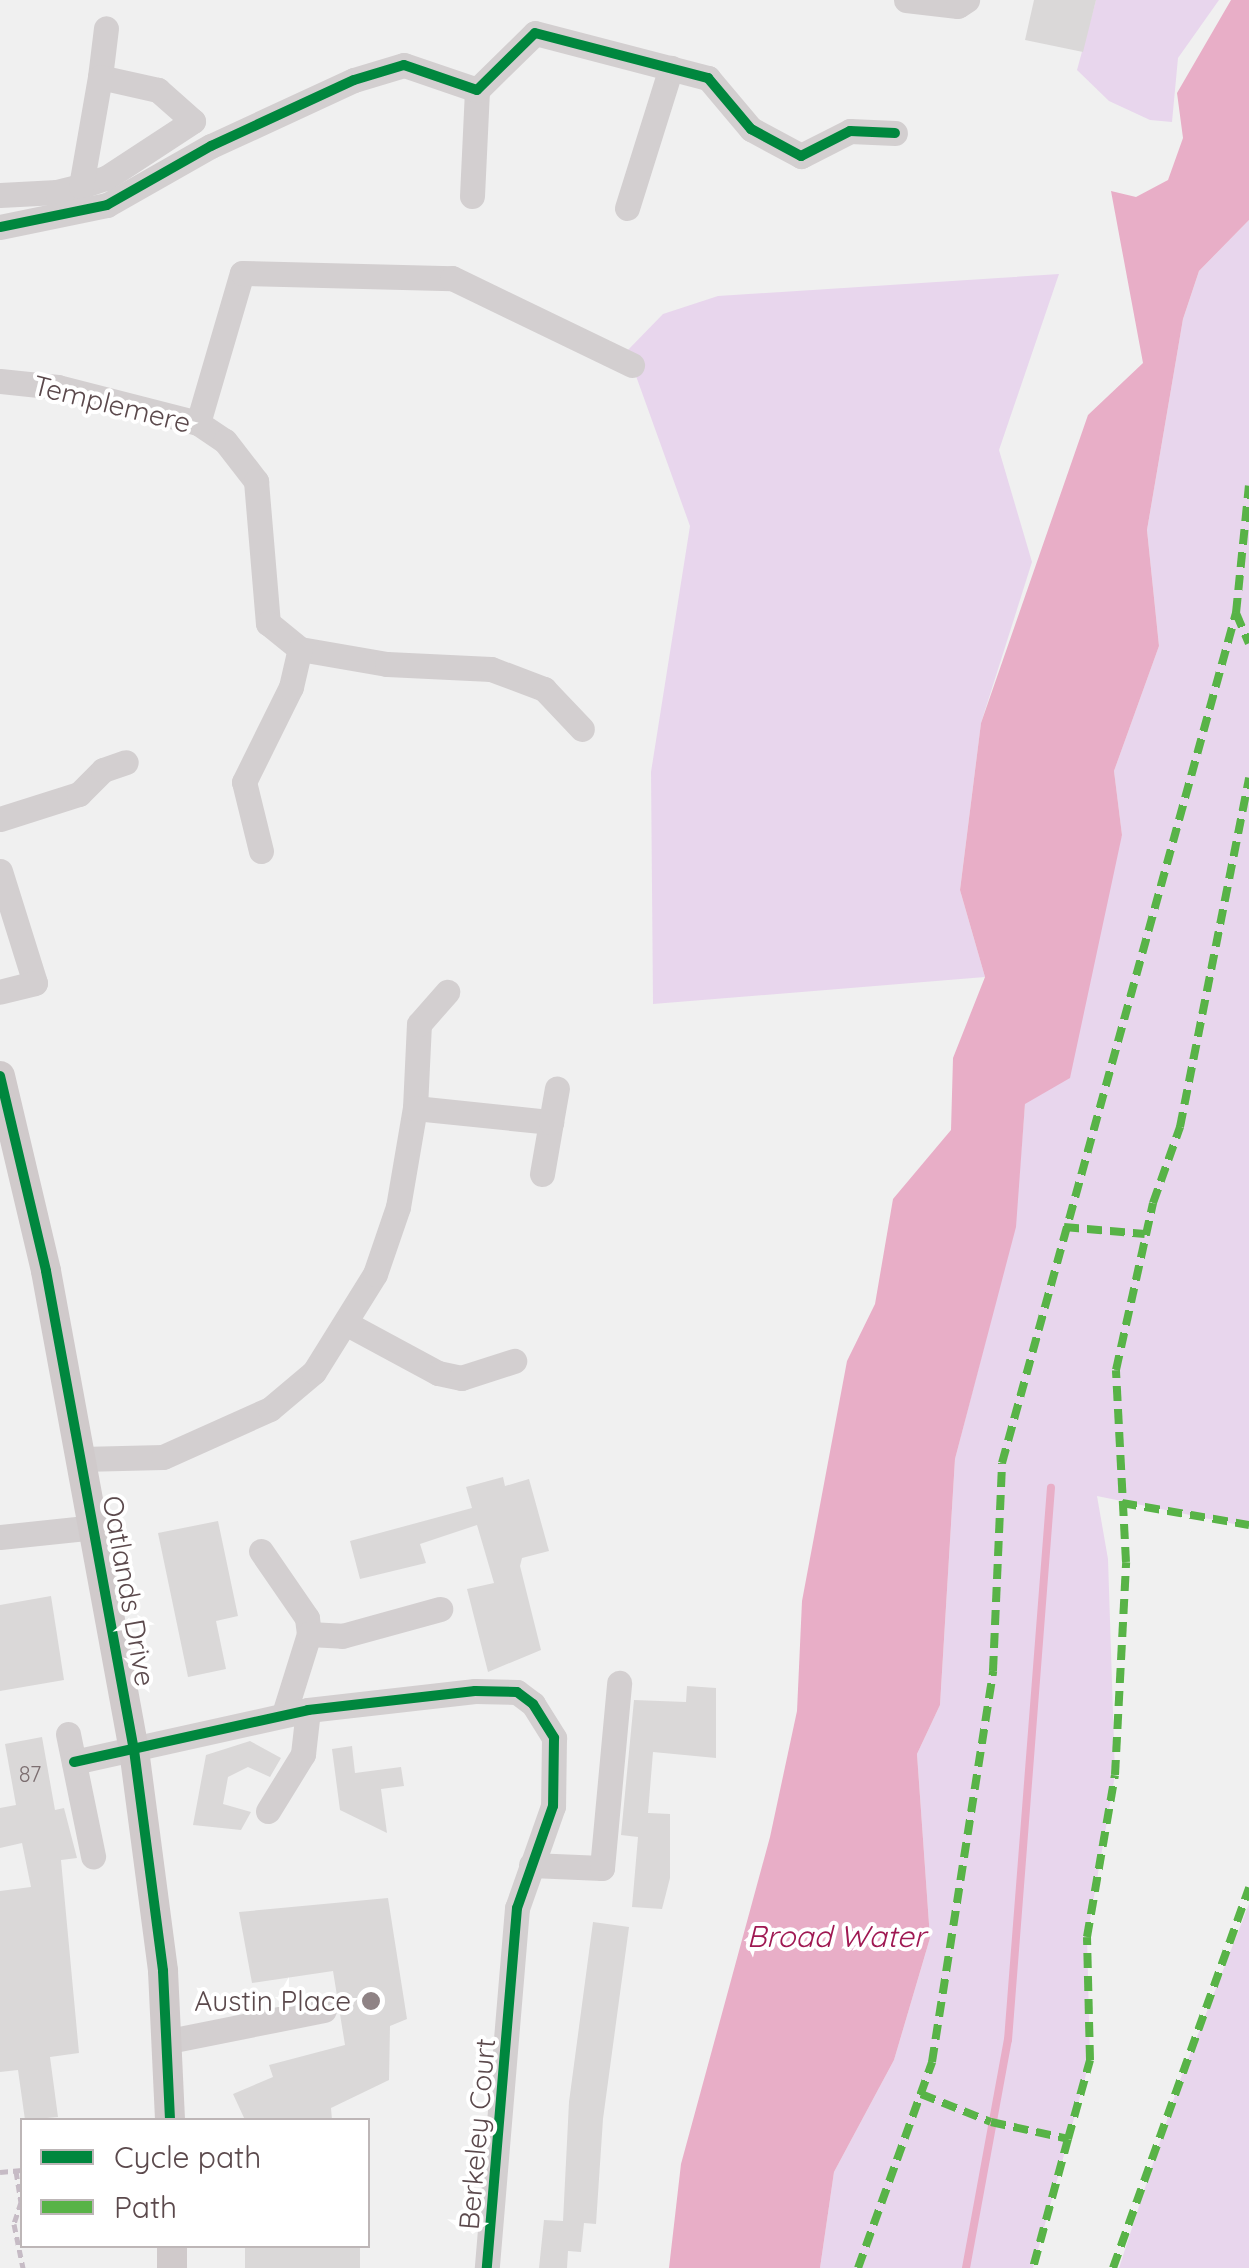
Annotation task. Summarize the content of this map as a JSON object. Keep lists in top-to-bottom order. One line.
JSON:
{"streets":{"main road":["Oatlands Drive"],"street":["Templemere","Berkeley Court"]},"crossings":[["Oatlands Drive","Berkeley Court"]],"water":["Broad Water"],"places":["Austin Place"],"house_numbers":["87"],"legend":["Cycle path","Path"]}
